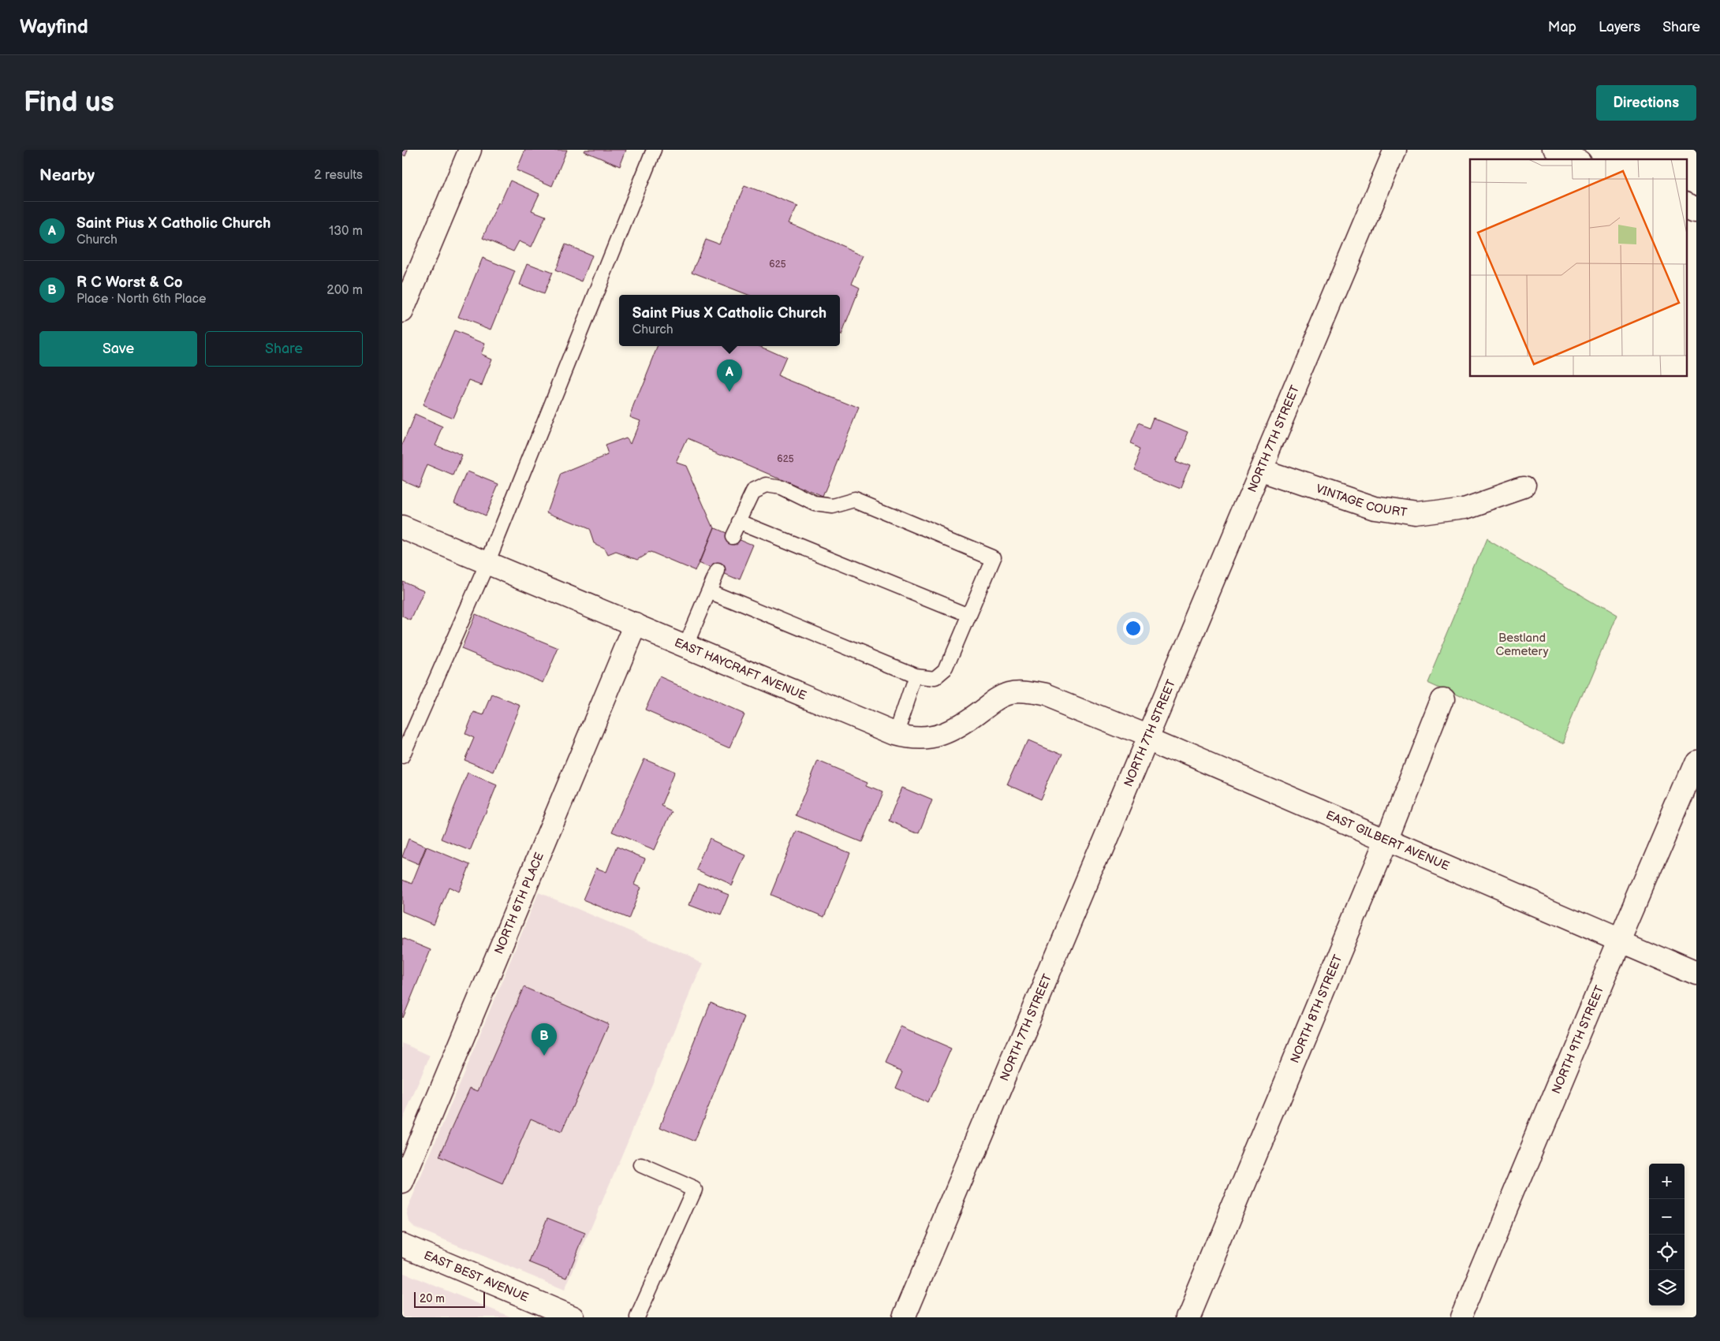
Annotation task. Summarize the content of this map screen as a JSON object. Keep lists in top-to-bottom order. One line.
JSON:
{"streets":{"street":["NORTH 7TH STREET","VINTAGE COURT","EAST HAYCRAFT AVENUE","EAST GILBERT AVENUE","NORTH 6TH PLACE","NORTH 8TH STREET","NORTH 9TH STREET","EAST BEST AVENUE"]},"crossings":[["NORTH 7TH STREET","VINTAGE COURT"],["NORTH 7TH STREET","EAST GILBERT AVENUE"],["EAST HAYCRAFT AVENUE","EAST GILBERT AVENUE"],["EAST HAYCRAFT AVENUE","NORTH 6TH PLACE"],["EAST GILBERT AVENUE","NORTH 8TH STREET"],["EAST GILBERT AVENUE","NORTH 9TH STREET"]],"parks":["Bestland Cemetery"],"house_numbers":["625","625"],"scale_bar":"20 m","page":{"header":"Wayfind","nav":["Map","Layers","Share"],"buttons":["Directions",["Save","Share"]],"title":"Find us","heading":["Nearby","2 results"],"list":[{"mark":"A","name":"Saint Pius X Catholic Church","note":"Church","value":"130 m"},{"mark":"B","name":"R C Worst & Co","note":"Place · North 6th Place","value":"200 m"}],"popup":["Saint Pius X Catholic Church","Church"],"pins":["A","B"],"map_buttons":["+","−"],"scale":"20 m"}}
